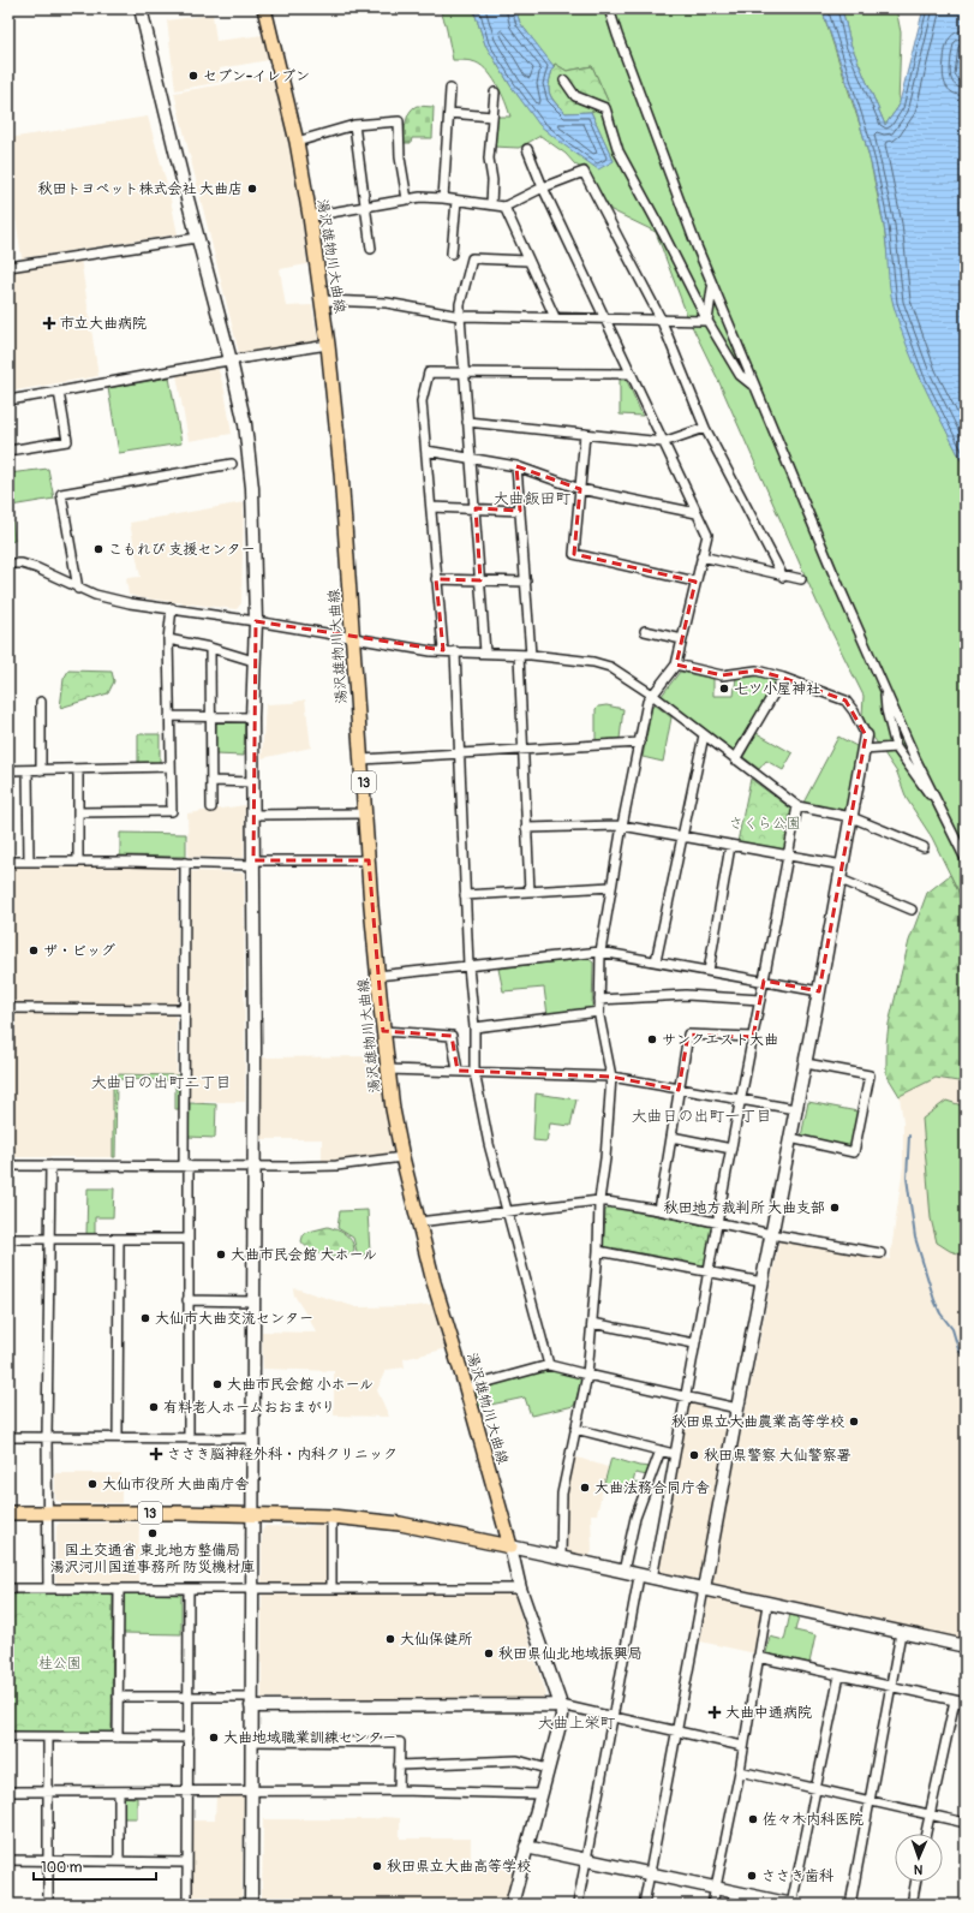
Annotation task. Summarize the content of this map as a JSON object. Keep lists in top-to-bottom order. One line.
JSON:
{"streets":{"main road":["湯沢雄物川大曲線","13"]},"crossings":[["湯沢雄物川大曲線","13"]],"districts":["大曲飯田町","大曲日の出町二丁目","大曲日の出町一丁目","大曲上栄町"],"parks":["さくら公園","桂公園"],"places":{"other":["セブン-イレブン","秋田トヨペット株式会社 大曲店","こもれび 支援センター","七ツ小屋神社","ザ・ビッグ","サンクエスト大曲","秋田地方裁判所 大曲支部","大曲市民会館 大ホール","大仙市大曲交流センター","大曲市民会館 小ホール","有料老人ホームおおまがり","秋田県立大曲農業高等学校","秋田県警察 大仙警察署","大仙市役所 大曲南庁舎","大曲法務合同庁舎","国土交通省 東北地方整備局 湯沢河川国道事務所 防災機材庫","大仙保健所","秋田県仙北地域振興局","大曲地域職業訓練センター","佐々木内科医院","秋田県立大曲高等学校","ささき歯科"],"health":["市立大曲病院","ささき脳神経外科・内科クリニック","大曲中通病院"]},"scale_bar":"100 m","north":"bottom"}
